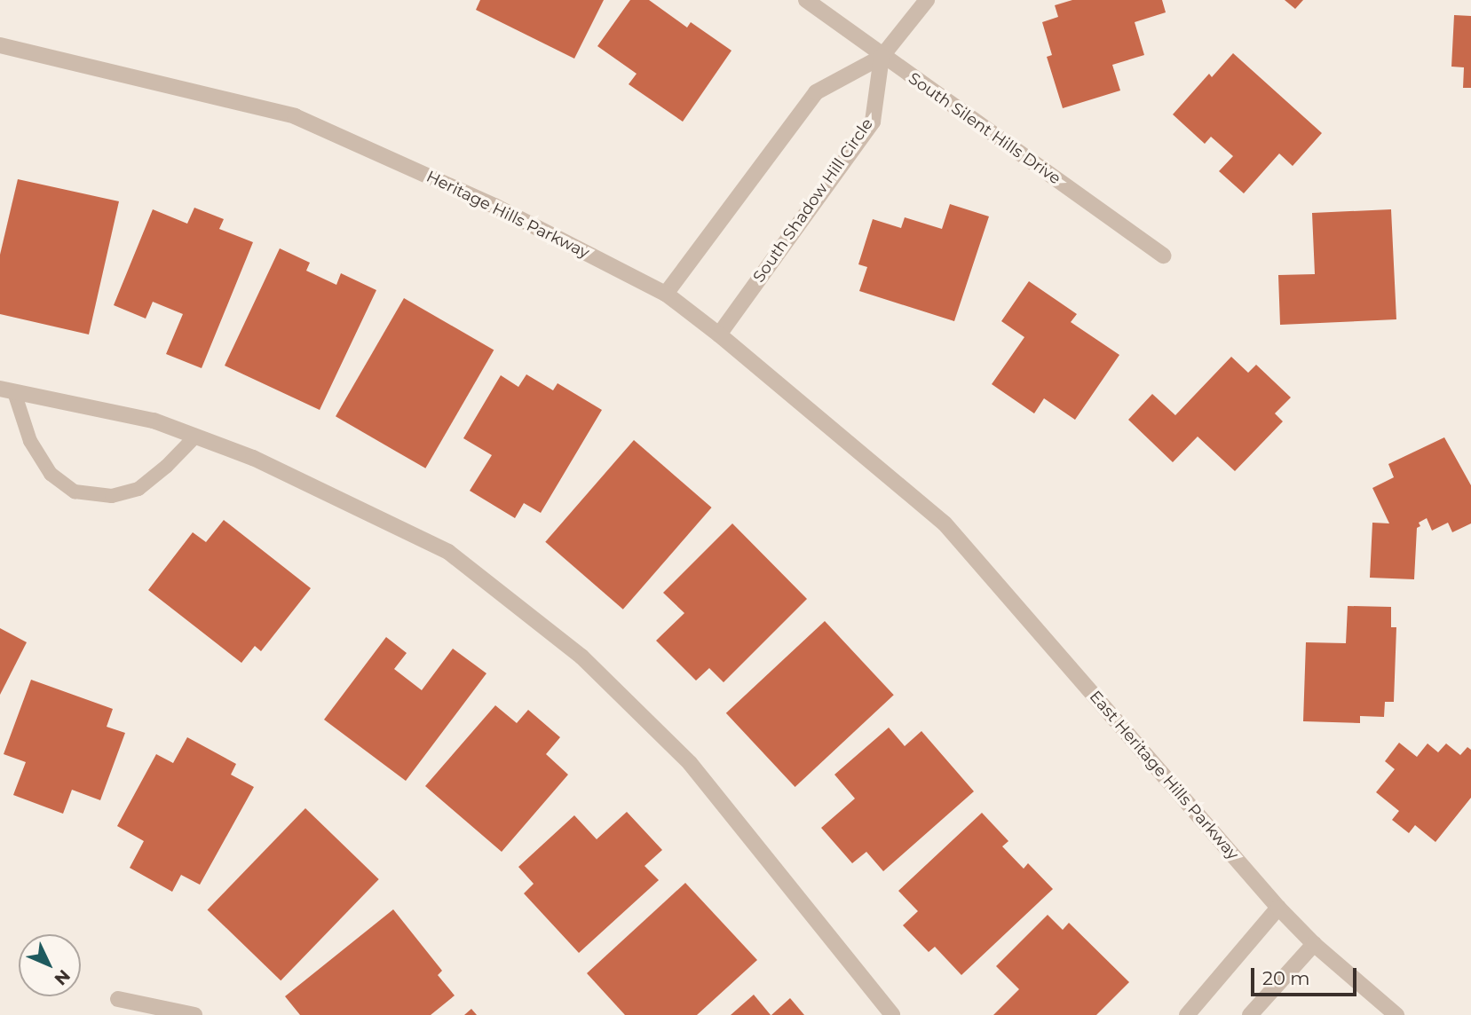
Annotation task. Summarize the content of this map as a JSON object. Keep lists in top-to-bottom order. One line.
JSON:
{"streets":{"street":["South Silent Hills Drive","South Shadow Hill Circle","Heritage Hills Parkway","East Heritage Hills Parkway"]},"crossings":[["South Silent Hills Drive","South Shadow Hill Circle"],["South Shadow Hill Circle","Heritage Hills Parkway"],["Heritage Hills Parkway","East Heritage Hills Parkway"]],"scale_bar":"20 m","north":"bottom right"}
